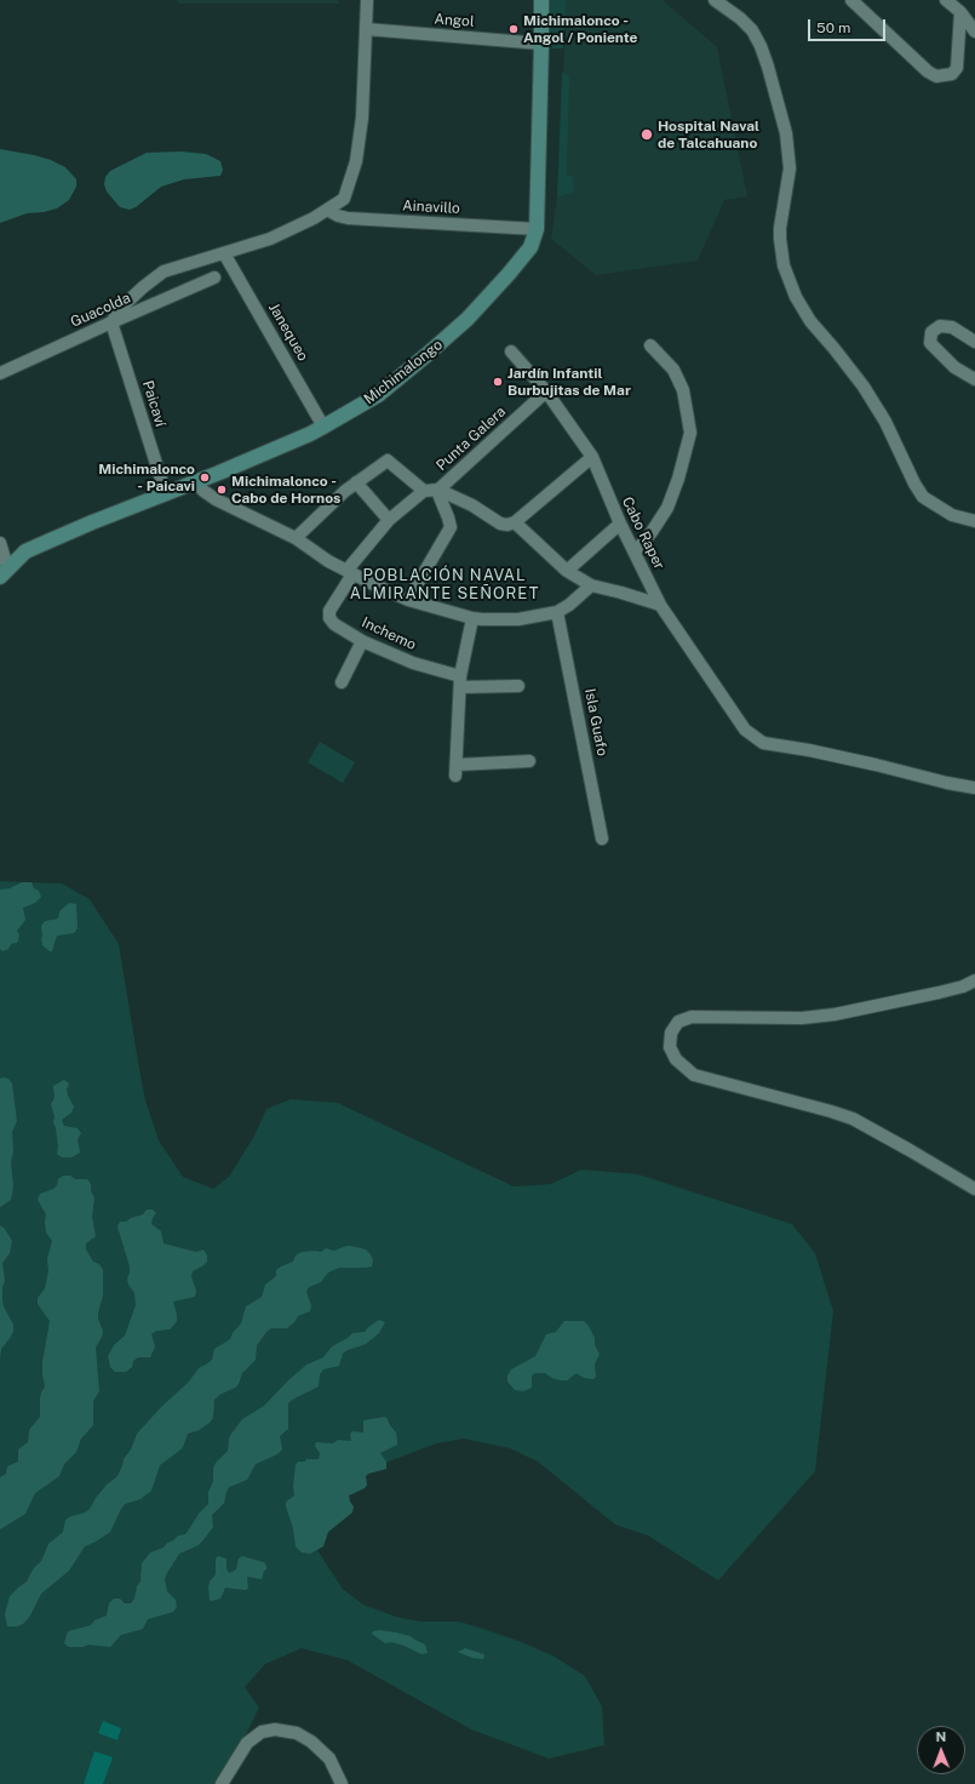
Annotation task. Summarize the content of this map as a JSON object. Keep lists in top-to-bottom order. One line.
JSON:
{"streets":{"main road":["Michimalongo"],"street":["Angol","Ainavillo","Guacolda","Janequeo","Paicaví","Punta Galera","Cabo Raper","Inchemo","Isla Guafo"]},"crossings":[["Angol","Michimalongo"],["Ainavillo","Michimalongo"],["Guacolda","Paicaví"],["Janequeo","Michimalongo"],["Michimalongo","Paicaví"],["Punta Galera","Cabo Raper"]],"districts":["POBLACIÓN NAVAL ALMIRANTE SEÑORET"],"places":["Michimalonco - Angol / Poniente","Hospital Naval de Talcahuano","Jardín Infantil Burbujitas de Mar","Michimalonco - Paicavi","Michimalonco - Cabo de Hornos"],"scale_bar":"50 m","north":"top"}
